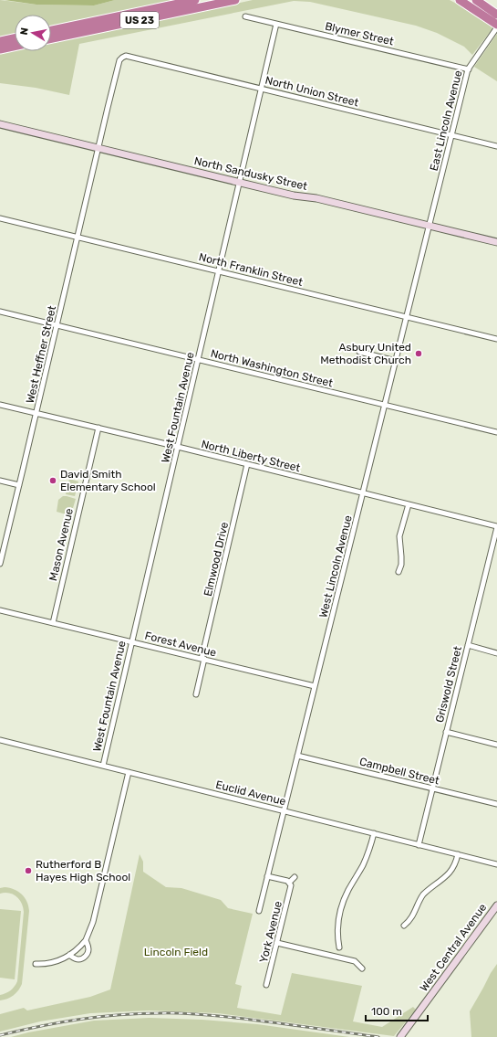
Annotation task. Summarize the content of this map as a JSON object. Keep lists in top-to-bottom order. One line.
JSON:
{"streets":{"highway":["US 23"],"street":["Blymer Street","North Union Street","East Lincoln Avenue","North Sandusky Street","North Franklin Street","West Heffner Street","North Washington Street","West Fountain Avenue","North Liberty Street","Mason Avenue","Elmwood Drive","West Lincoln Avenue","Forest Avenue","Griswold Street","Campbell Street","Euclid Avenue","York Avenue","West Central Avenue"]},"crossings":[["Blymer Street","East Lincoln Avenue"],["Blymer Street","West Fountain Avenue"],["North Union Street","East Lincoln Avenue"],["North Union Street","West Heffner Street"],["North Union Street","West Fountain Avenue"],["East Lincoln Avenue","North Sandusky Street"],["East Lincoln Avenue","West Lincoln Avenue"],["North Sandusky Street","West Heffner Street"],["North Sandusky Street","West Fountain Avenue"],["North Sandusky Street","West Lincoln Avenue"],["North Franklin Street","West Heffner Street"],["North Franklin Street","West Fountain Avenue"],["North Franklin Street","West Lincoln Avenue"],["West Heffner Street","North Washington Street"],["West Heffner Street","North Liberty Street"],["North Washington Street","West Fountain Avenue"],["North Washington Street","West Lincoln Avenue"],["West Fountain Avenue","North Liberty Street"],["West Fountain Avenue","Forest Avenue"],["West Fountain Avenue","Euclid Avenue"],["North Liberty Street","Mason Avenue"],["North Liberty Street","Elmwood Drive"],["North Liberty Street","West Lincoln Avenue"],["North Liberty Street","Griswold Street"],["Mason Avenue","Forest Avenue"],["Elmwood Drive","Forest Avenue"],["West Lincoln Avenue","Forest Avenue"],["West Lincoln Avenue","Campbell Street"],["West Lincoln Avenue","Euclid Avenue"],["Griswold Street","Campbell Street"],["Griswold Street","Euclid Avenue"]],"parks":["Lincoln Field"],"places":["Asbury United Methodist Church","David Smith Elementary School","Rutherford B Hayes High School"],"scale_bar":"100 m","north":"left"}
